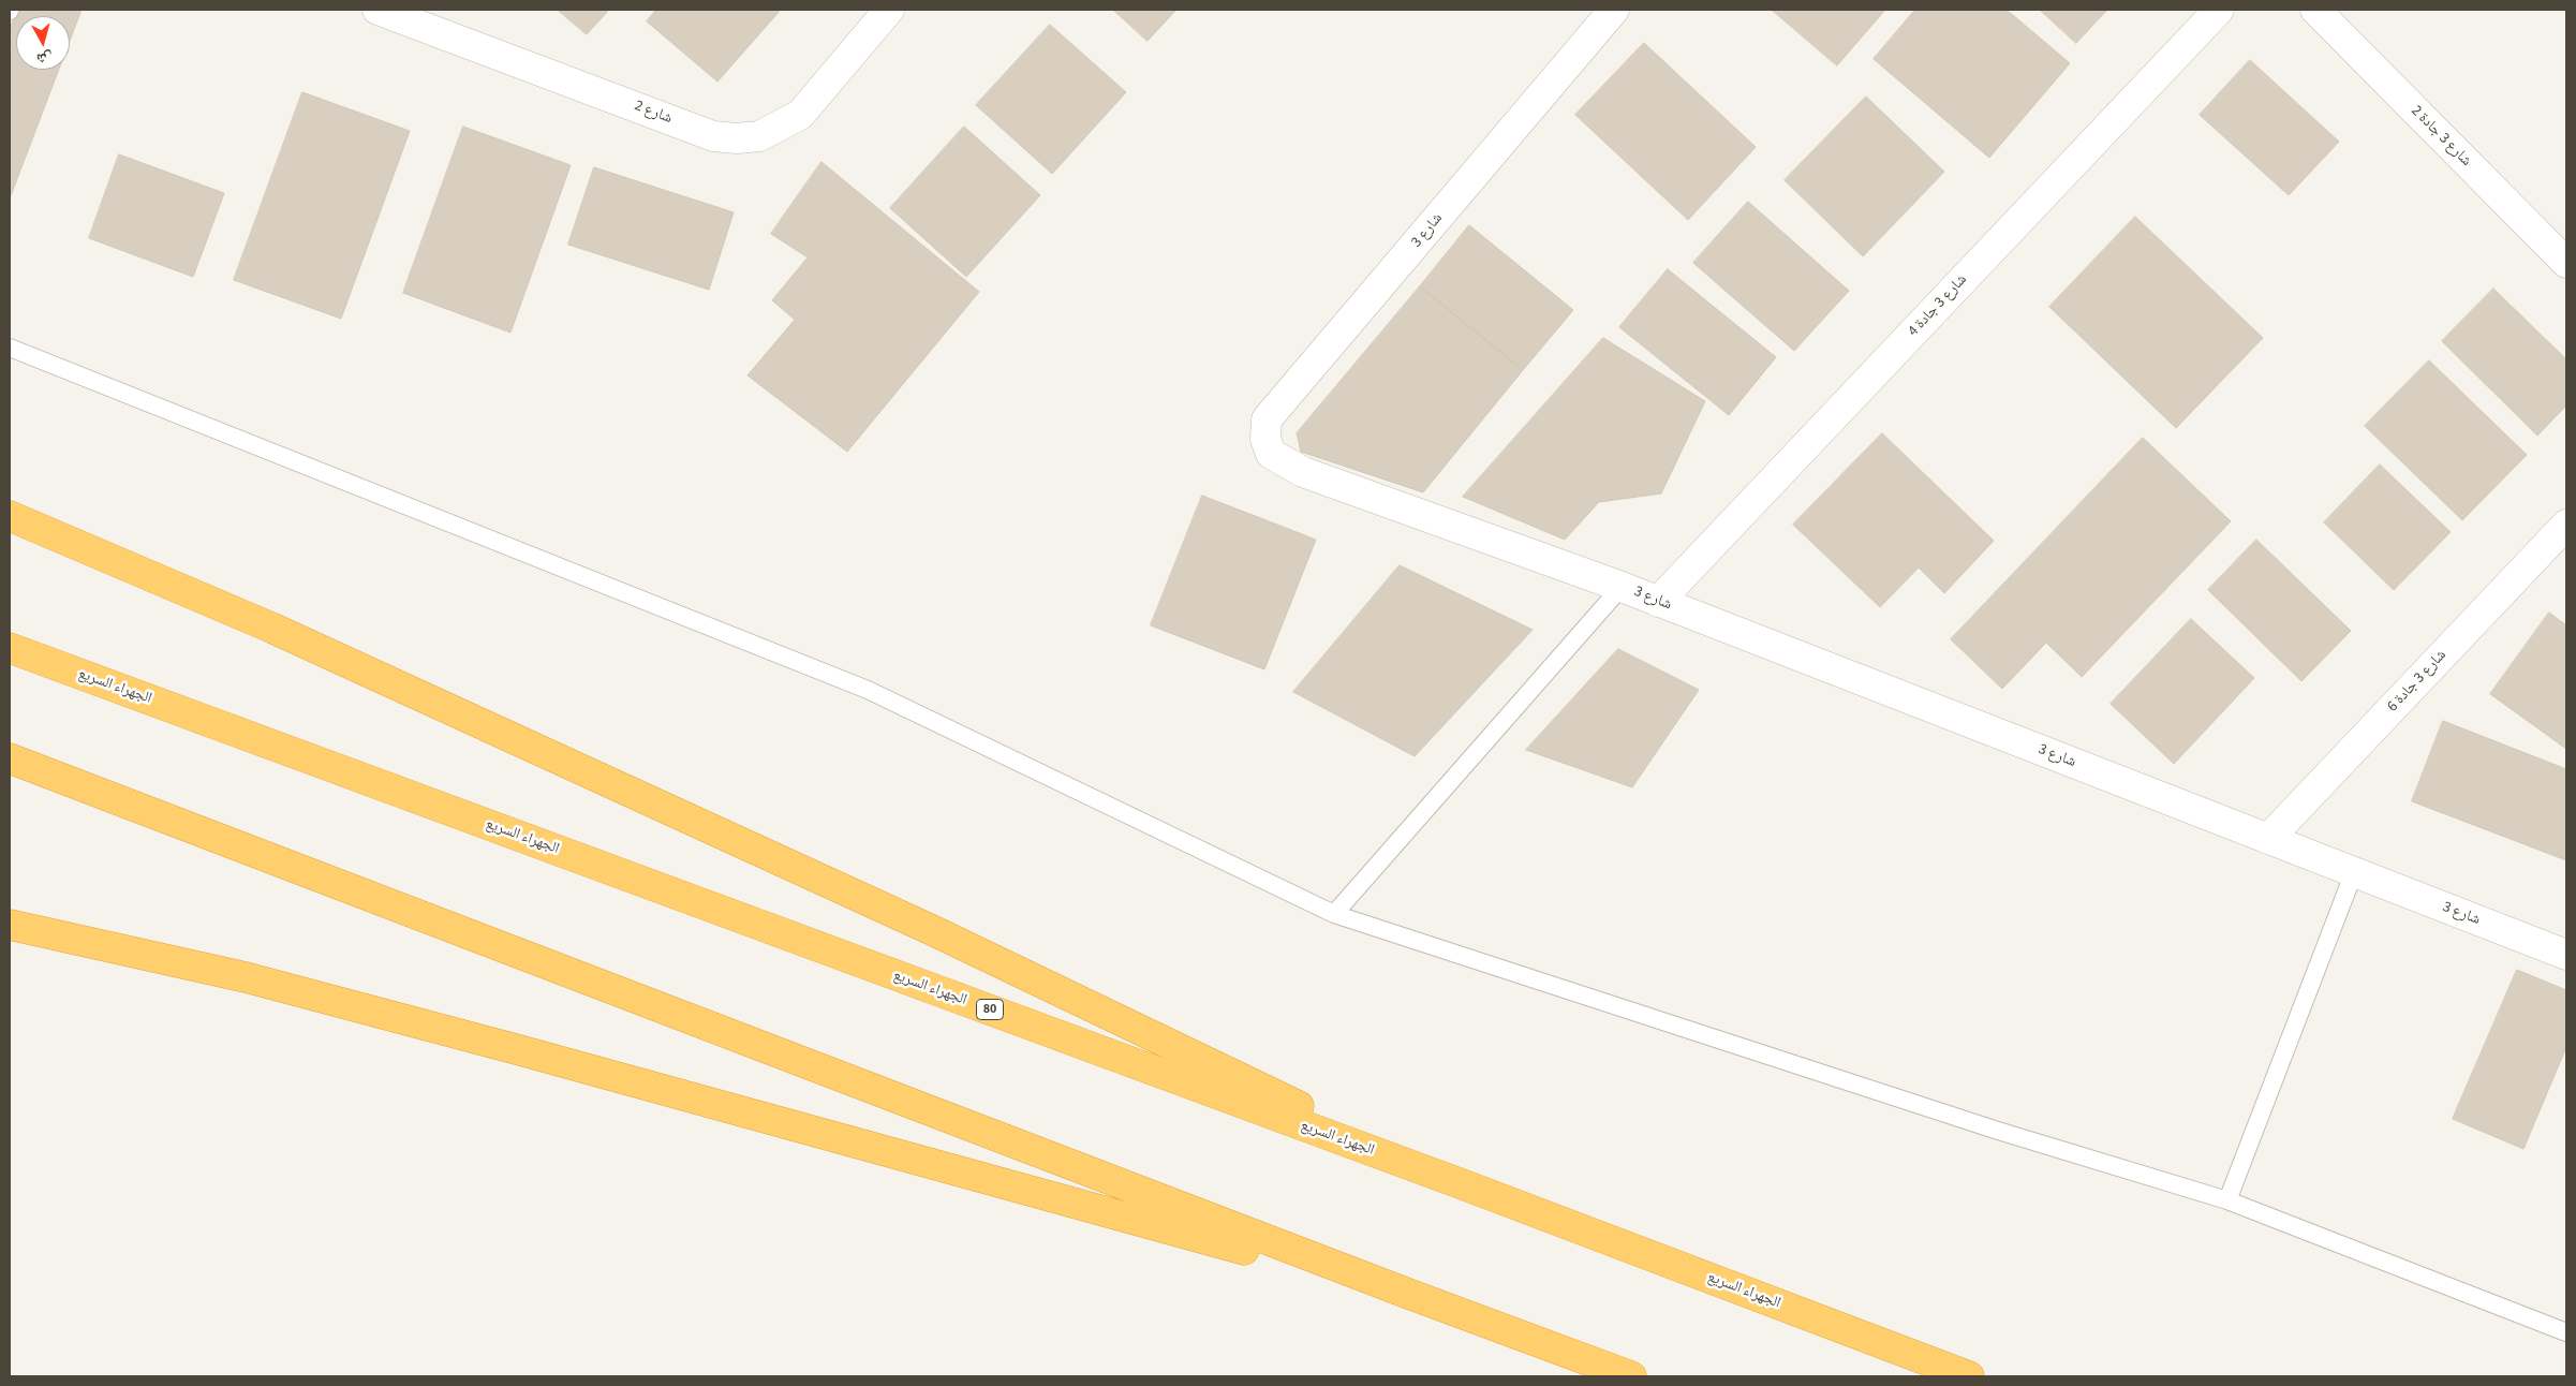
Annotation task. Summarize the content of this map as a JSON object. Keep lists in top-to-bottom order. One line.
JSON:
{"streets":{"highway":["الجهراء السريع","80"],"street":["شارع 2","شارع 3 جادة 2","شارع 3","شارع 3 جادة 4","شارع 3 جادة 6"]},"crossings":[["شارع 3","شارع 3 جادة 4"],["شارع 3","شارع 3 جادة 6"]],"north":"bottom"}
